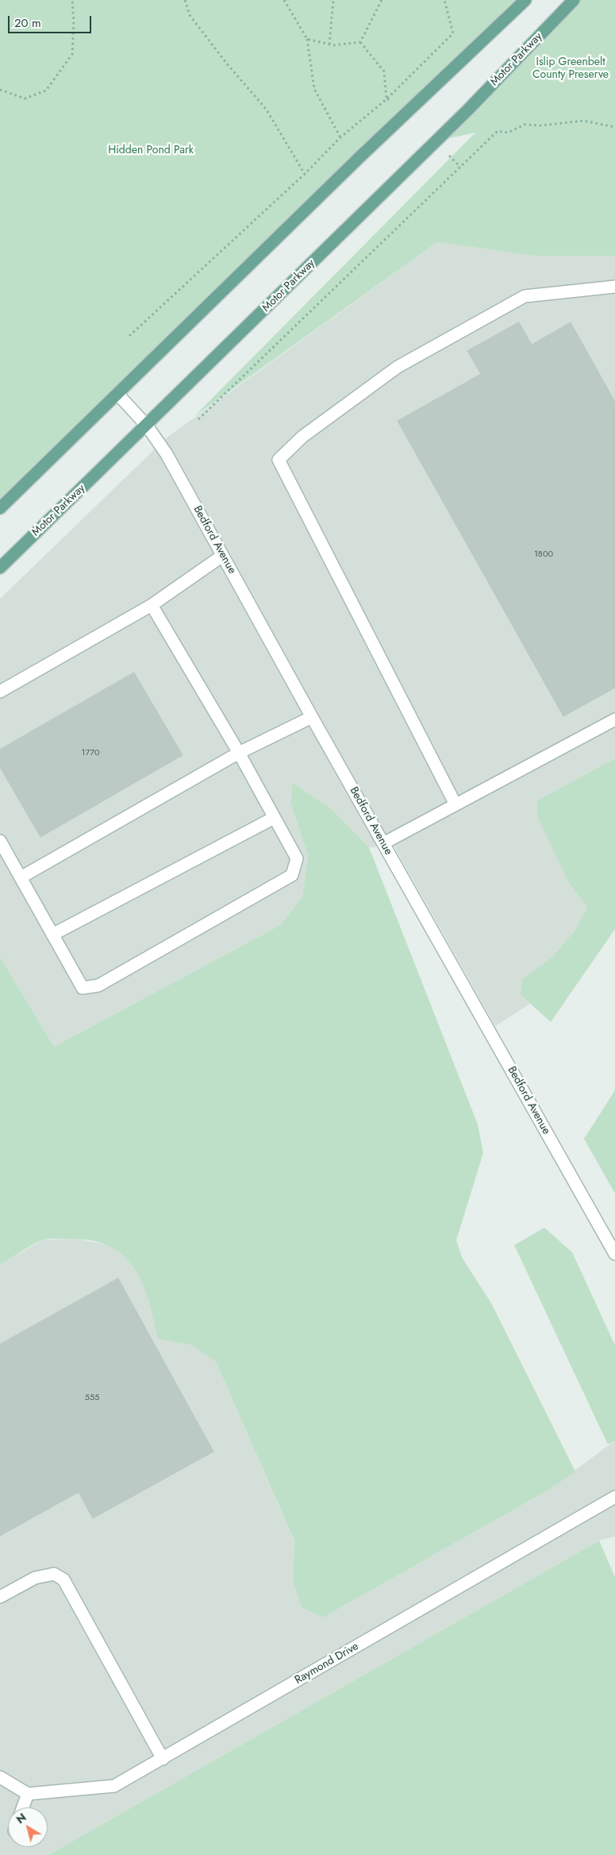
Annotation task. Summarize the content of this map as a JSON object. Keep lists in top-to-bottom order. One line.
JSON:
{"streets":{"main road":["Motor Parkway"],"street":["Bedford Avenue","Raymond Drive"]},"crossings":[["Motor Parkway","Bedford Avenue"]],"parks":["Islip Greenbelt County Preserve","Hidden Pond Park"],"house_numbers":["1800","1770","555"],"scale_bar":"20 m","north":"top left"}
